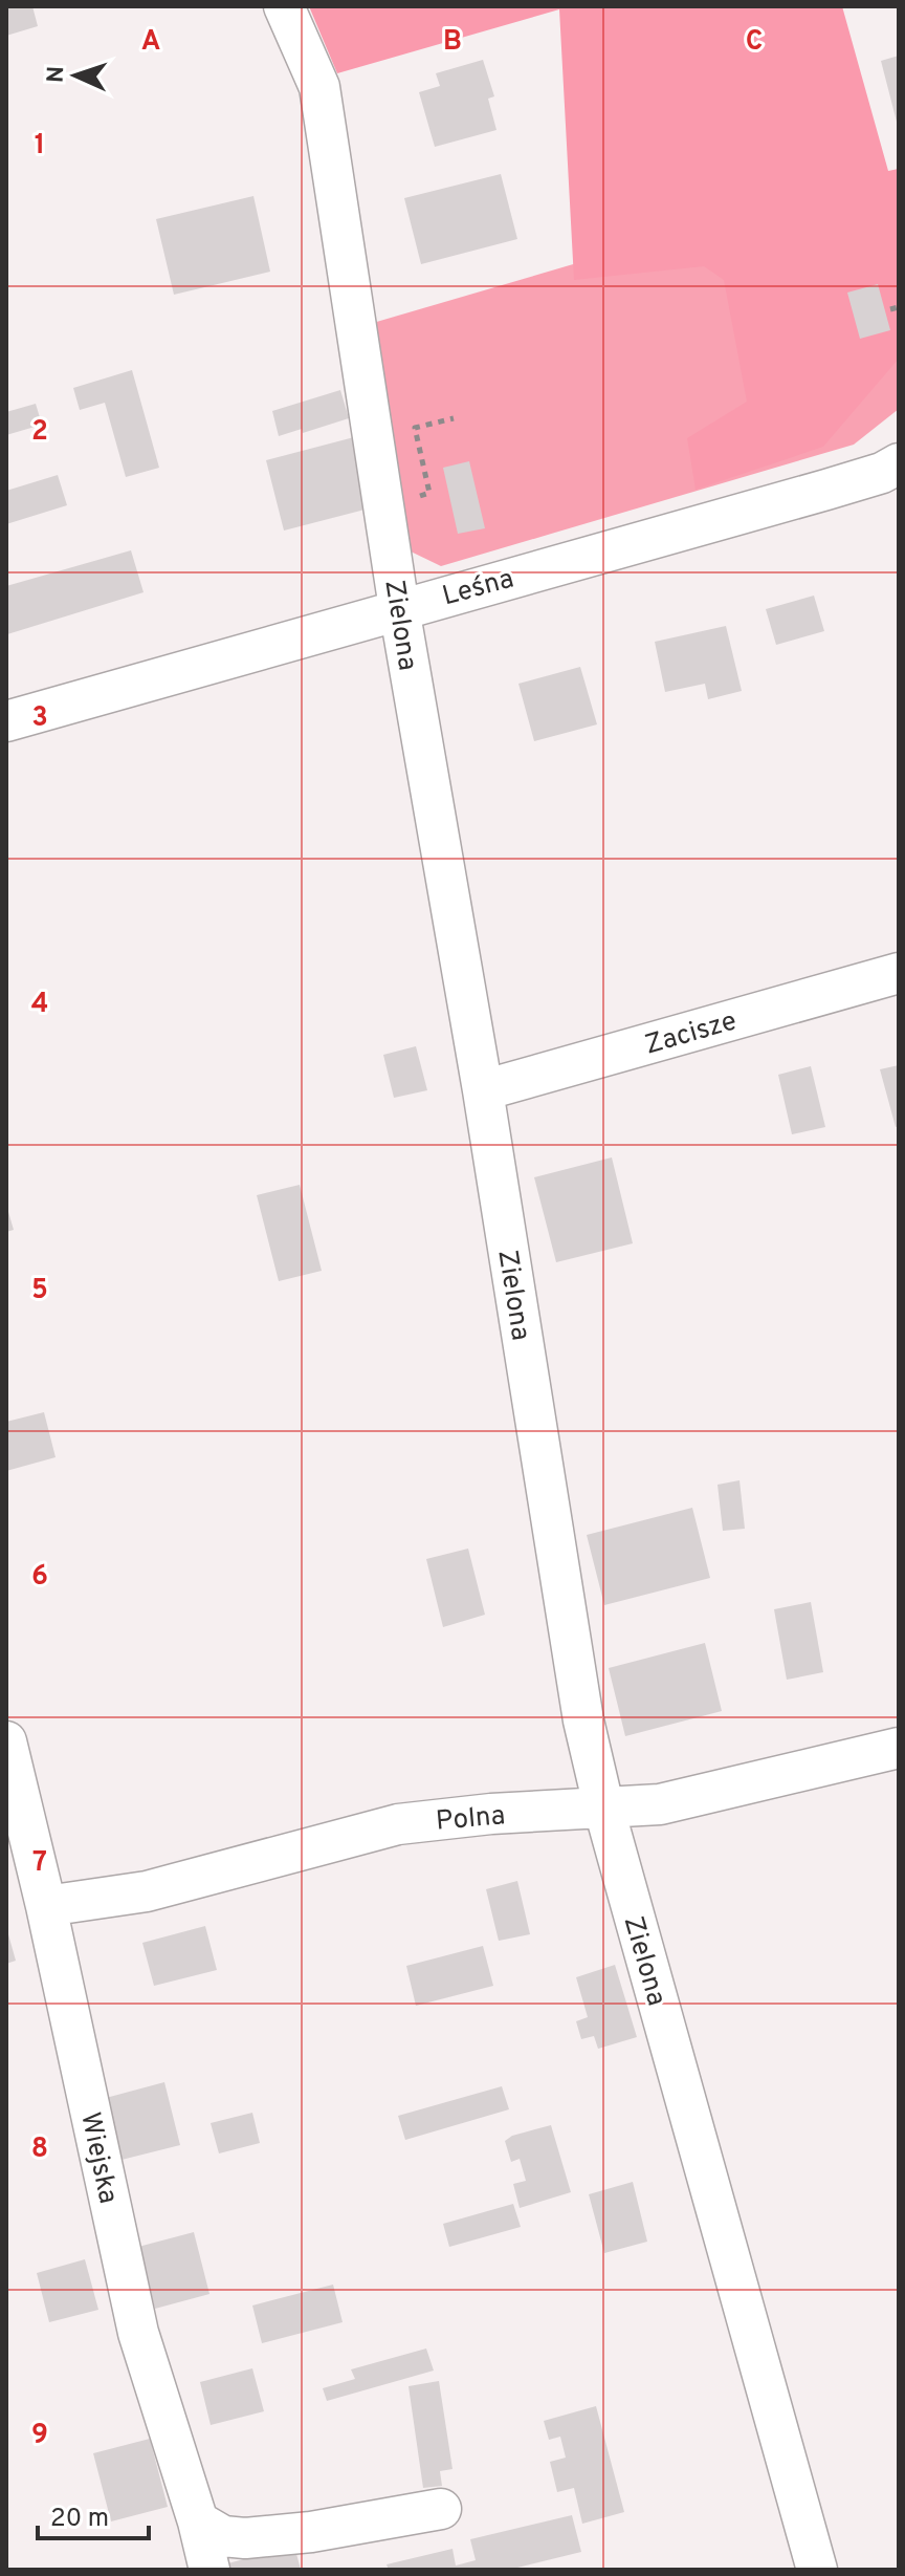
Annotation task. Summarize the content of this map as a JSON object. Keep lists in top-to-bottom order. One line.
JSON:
{"streets":{"street":["Leśna","Zielona","Zacisze","Polna","Wiejska"]},"crossings":[["Leśna","Zielona"],["Zielona","Zacisze"],["Zielona","Polna"],["Polna","Wiejska"]],"scale_bar":"20 m","north":"left","grid":{"columns":["A","B","C"],"rows":["1","2","3","4","5","6","7","8","9"]}}
